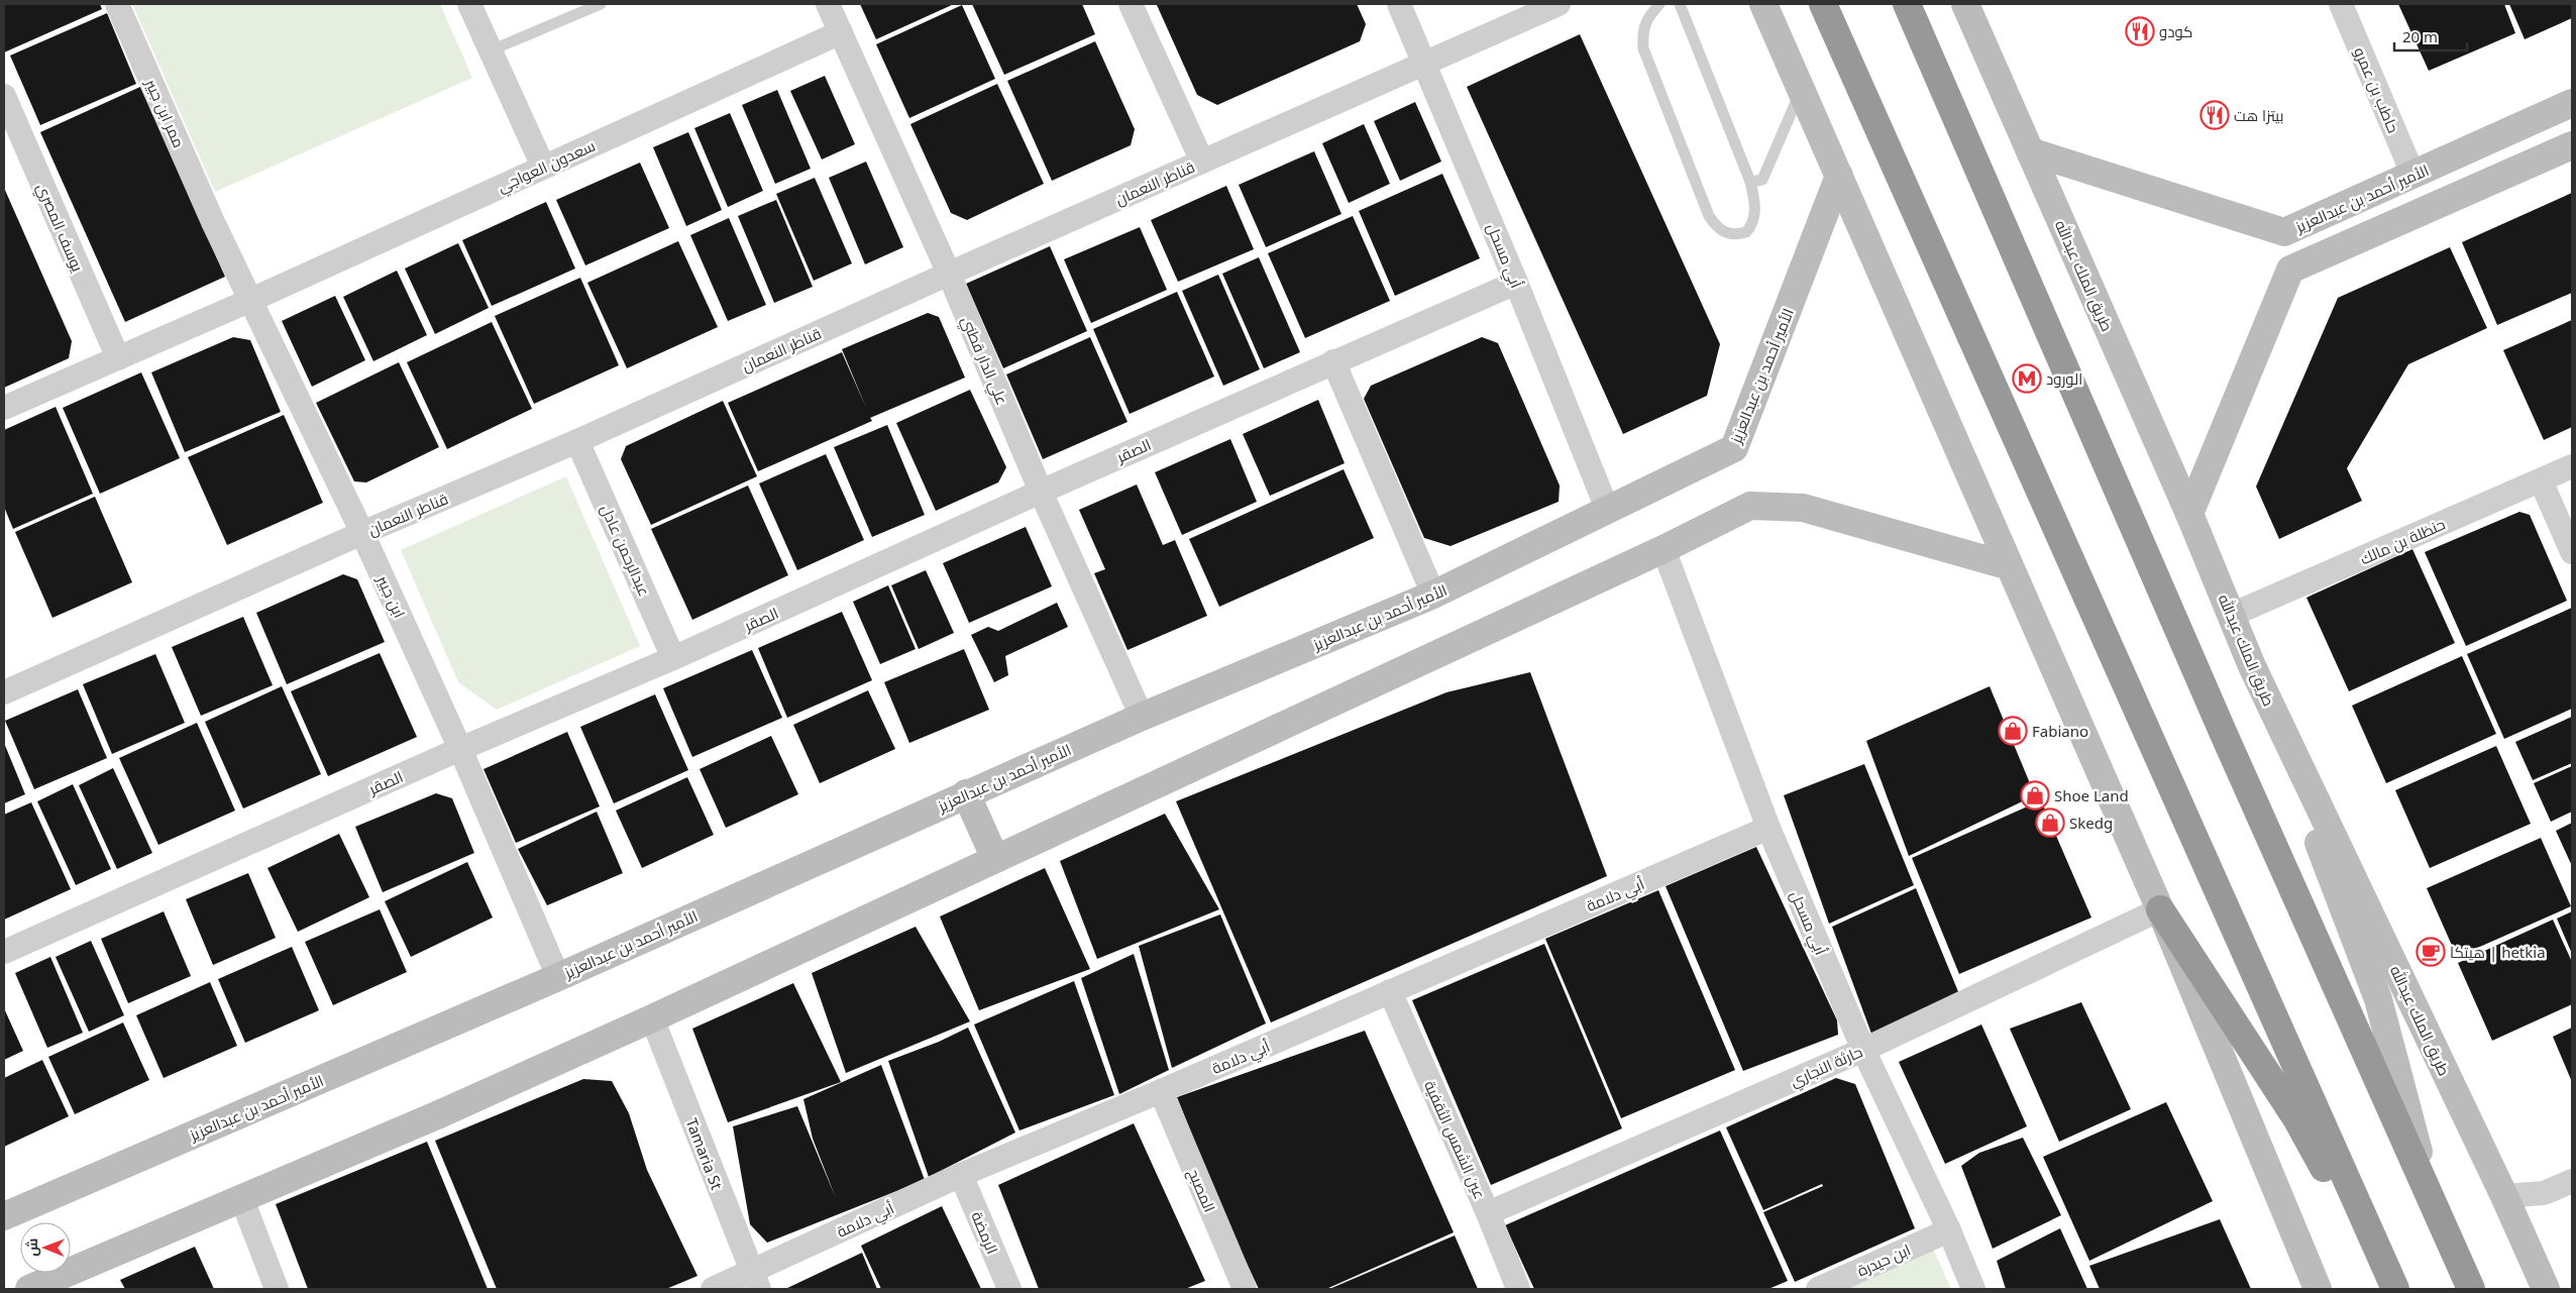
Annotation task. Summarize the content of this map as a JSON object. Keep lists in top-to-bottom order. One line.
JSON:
{"streets":{"street":["حاطب بن عمرو","ممر ابن جبير","سعدون العواجي","قناطر النعمان","الأمير أحمد بن عبدالعزيز","يوسف المصري","أبي مسحل","طريق الملك عبدالله","علي الدار قطني","الصقر","حنظلة بن مالك","عبدالرحمن عادل","ابن جبير","أبي دلامة","حارثة النجاري","عين الشمس الثقفية","Tamaria St","المصبح","الرمضة","ابن حيدرة"]},"crossings":[["حاطب بن عمرو","الأمير أحمد بن عبدالعزيز"],["ممر ابن جبير","ابن جبير"],["سعدون العواجي","يوسف المصري"],["سعدون العواجي","علي الدار قطني"],["سعدون العواجي","ابن جبير"],["قناطر النعمان","أبي مسحل"],["قناطر النعمان","علي الدار قطني"],["قناطر النعمان","عبدالرحمن عادل"],["قناطر النعمان","ابن جبير"],["الأمير أحمد بن عبدالعزيز","أبي مسحل"],["الأمير أحمد بن عبدالعزيز","طريق الملك عبدالله"],["الأمير أحمد بن عبدالعزيز","علي الدار قطني"],["الأمير أحمد بن عبدالعزيز","ابن جبير"],["أبي مسحل","الصقر"],["أبي مسحل","أبي دلامة"],["أبي مسحل","حارثة النجاري"],["أبي مسحل","ابن حيدرة"],["طريق الملك عبدالله","حنظلة بن مالك"],["علي الدار قطني","الصقر"],["الصقر","عبدالرحمن عادل"],["الصقر","ابن جبير"],["أبي دلامة","عين الشمس الثقفية"],["أبي دلامة","Tamaria St"],["أبي دلامة","المصبح"],["أبي دلامة","الرمضة"],["حارثة النجاري","عين الشمس الثقفية"]],"places":{"restaurant":["كودو","بيتزا هت"],"metro station":["الورود"],"shop":["Fabiano","Shoe Land","Skedg"],"cafe":["هيتكا | hetkia"]},"scale_bar":"20 m","north":"left"}
